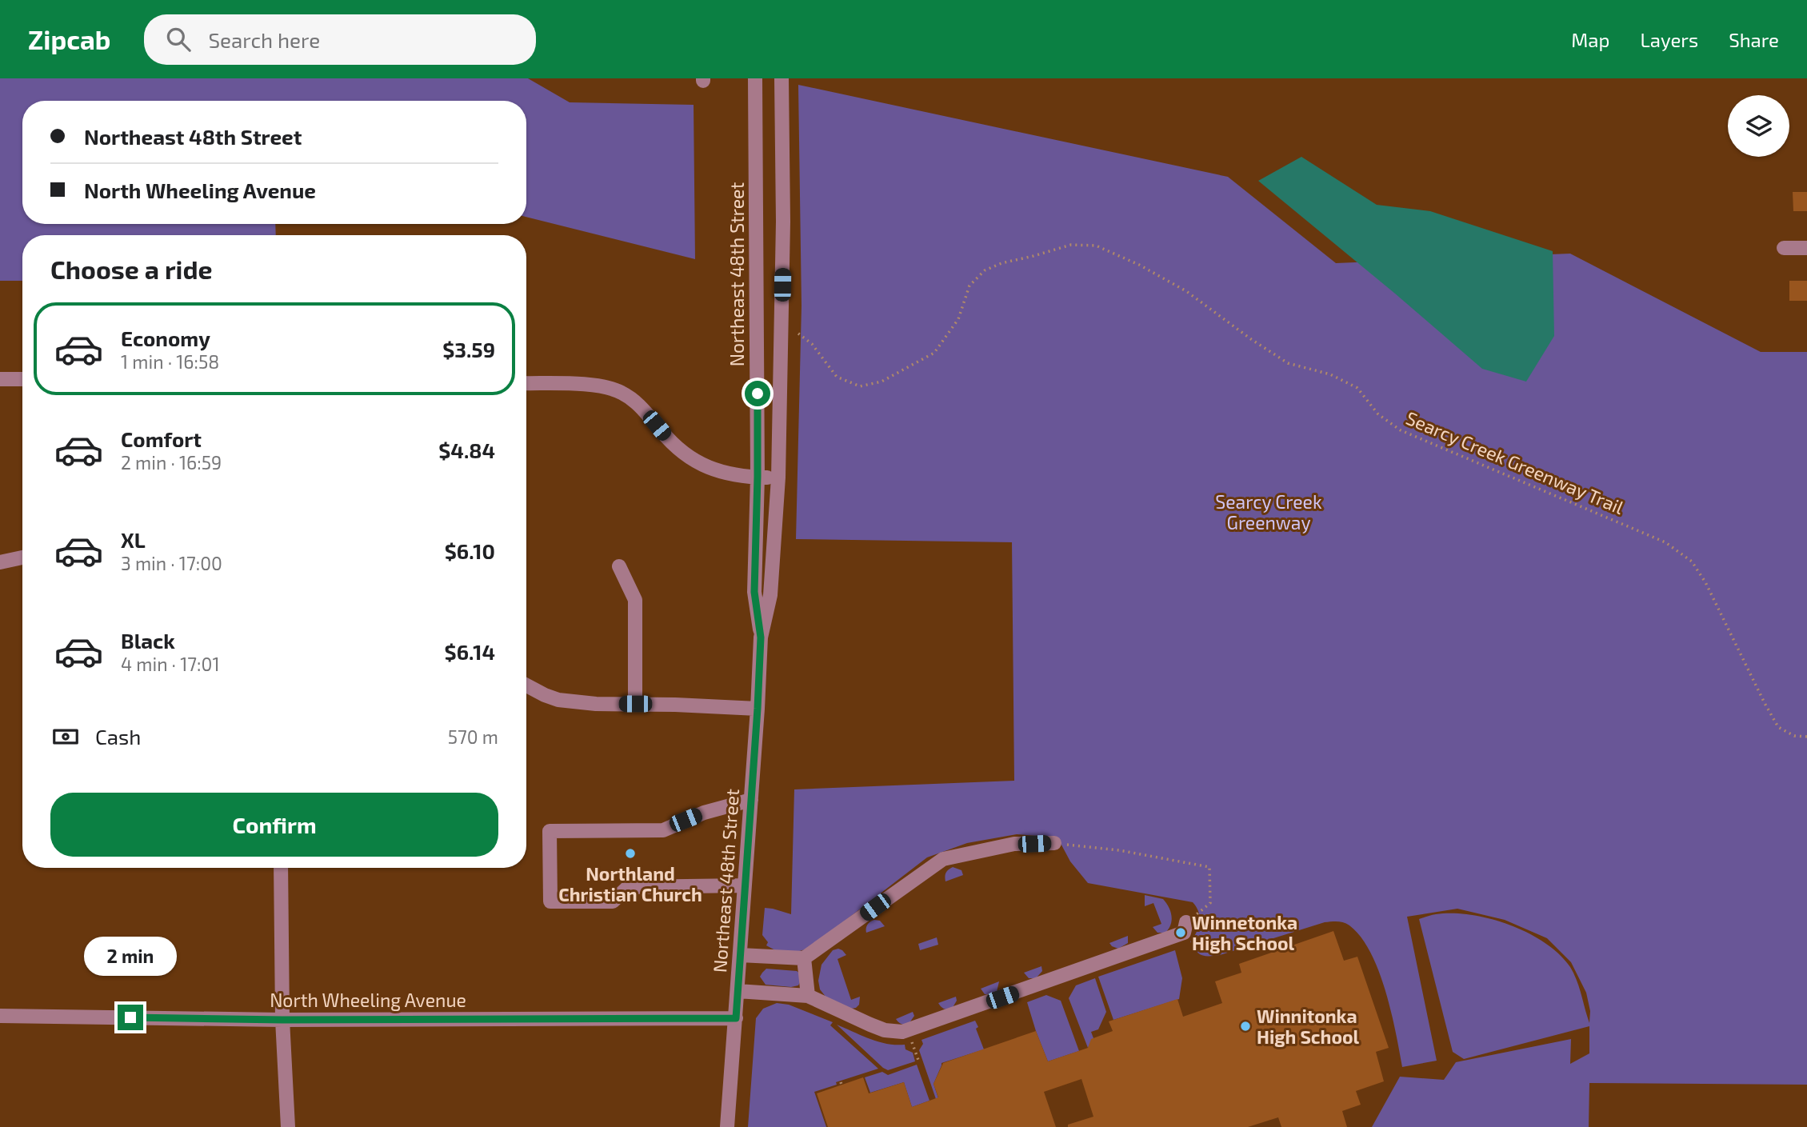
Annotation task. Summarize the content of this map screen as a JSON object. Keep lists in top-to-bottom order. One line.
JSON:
{"streets":{"street":["Northeast 48th Street","North Wheeling Avenue"],"path":["Searcy Creek Greenway Trail"]},"crossings":[["Northeast 48th Street","North Wheeling Avenue"]],"parks":["Searcy Creek Greenway"],"places":["Northland Christian Church","Winnetonka High School","Winnitonka High School"],"page":{"header":"Zipcab","search":"Search here","nav":["Map","Layers","Share"],"banner":["Northeast 48th Street","North Wheeling Avenue"],"heading":"Choose a ride","list":[{"name":"Economy","note":"1 min · 16:58","value":"$3.59"},{"name":"Comfort","note":"2 min · 16:59","value":"$4.84"},{"name":"XL","note":"3 min · 17:00","value":"$6.10"},{"name":"Black","note":"4 min · 17:01","value":"$6.14"}],"pay":["Cash","570 m"],"buttons":"Confirm","bubble":"2 min"}}
